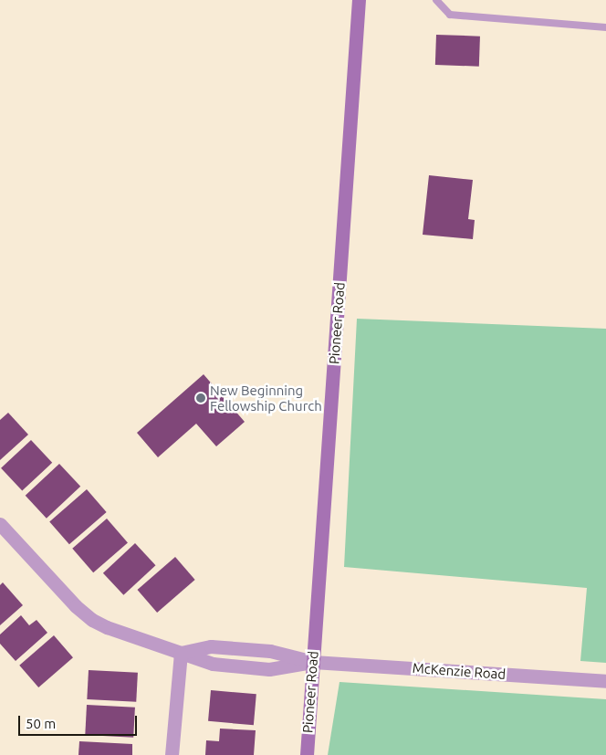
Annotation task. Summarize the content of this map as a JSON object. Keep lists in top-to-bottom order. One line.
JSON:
{"streets":{"main road":["Pioneer Road"],"street":["McKenzie Road"]},"crossings":[["Pioneer Road","McKenzie Road"]],"places":["New Beginning Fellowship Church"],"scale_bar":"50 m"}
